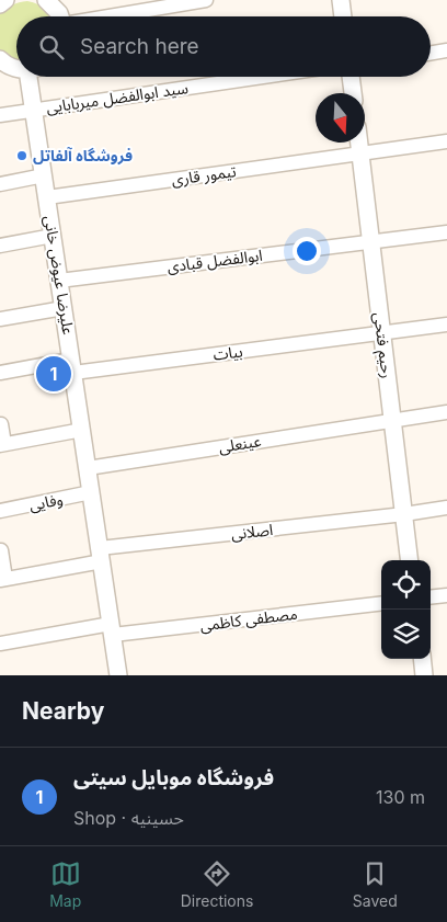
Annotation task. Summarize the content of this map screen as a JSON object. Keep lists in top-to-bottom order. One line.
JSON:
{"streets":{"street":["سید ابوالفضل میربابایی","تیمور قاری","ابوالفضل قبادی","علیرضا عیوض خانی","رحیم فتحی","بیات","عینعلی","وفایی","اصلانی","مصطفی کاظمی"]},"crossings":[["سید ابوالفضل میربابایی","علیرضا عیوض خانی"],["تیمور قاری","علیرضا عیوض خانی"],["تیمور قاری","رحیم فتحی"],["ابوالفضل قبادی","علیرضا عیوض خانی"],["ابوالفضل قبادی","رحیم فتحی"],["علیرضا عیوض خانی","بیات"],["علیرضا عیوض خانی","عینعلی"],["علیرضا عیوض خانی","وفایی"],["علیرضا عیوض خانی","اصلانی"],["علیرضا عیوض خانی","مصطفی کاظمی"],["رحیم فتحی","بیات"],["رحیم فتحی","عینعلی"],["رحیم فتحی","اصلانی"]],"places":["فروشگاه آلفاتل"],"north":"bottom","page":{"search":"Search here","pins":"1","heading":"Nearby","list":[{"mark":"1","name":"فروشگاه موبایل سیتی","note":"Shop · حسینیه","value":"130 m"}],"nav":["Map","Directions","Saved"]}}
